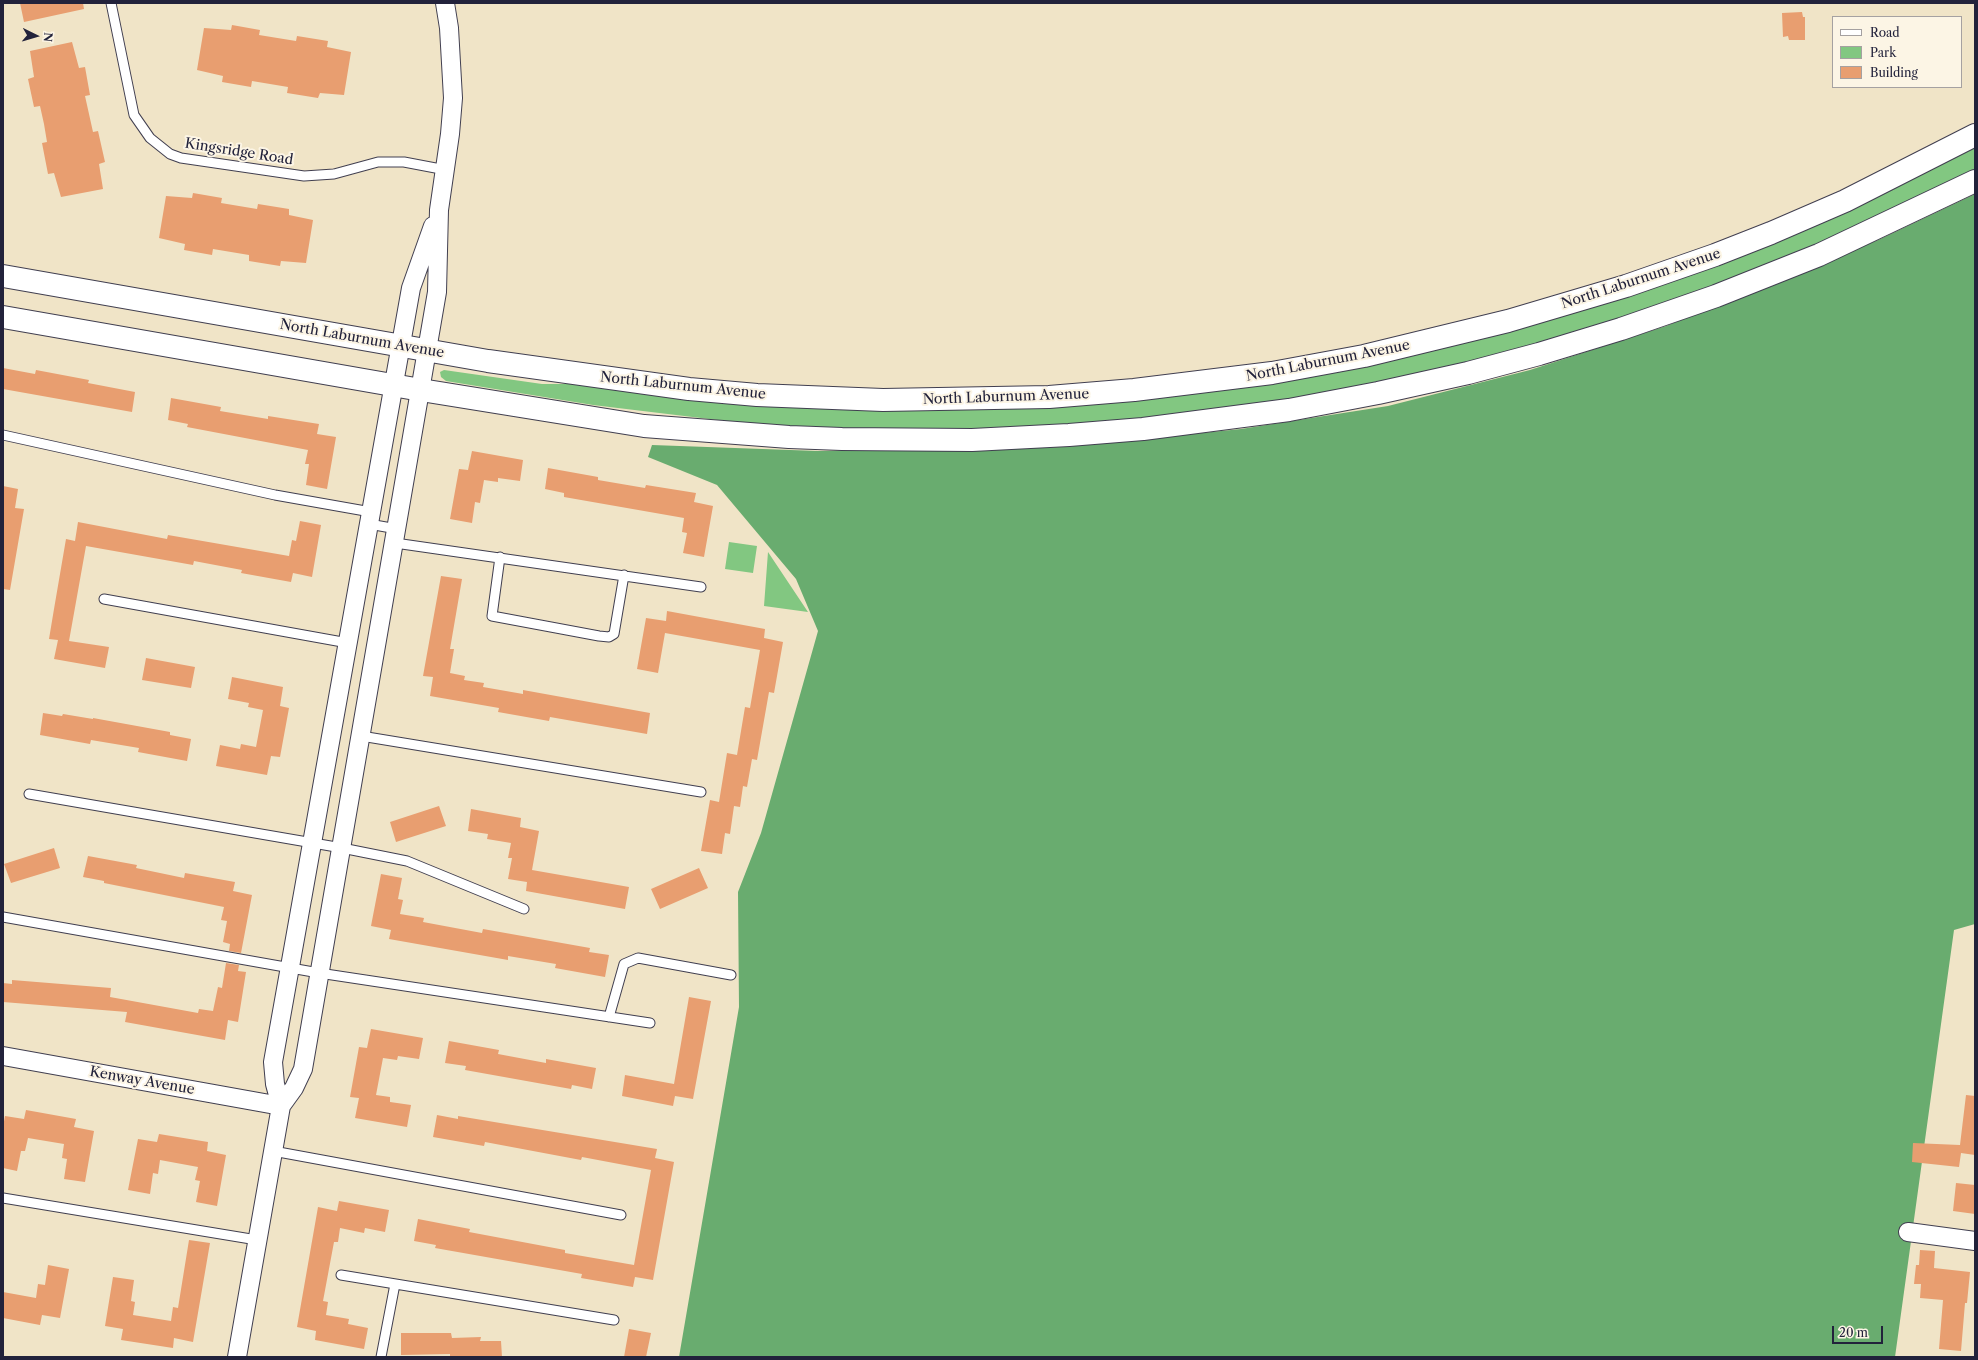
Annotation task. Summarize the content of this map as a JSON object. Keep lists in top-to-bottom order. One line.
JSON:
{"streets":{"main road":["North Laburnum Avenue"],"street":["Kenway Avenue"],"lane":["Kingsridge Road"]},"legend":["Road","Park","Building"],"scale_bar":"20 m","north":"right"}
